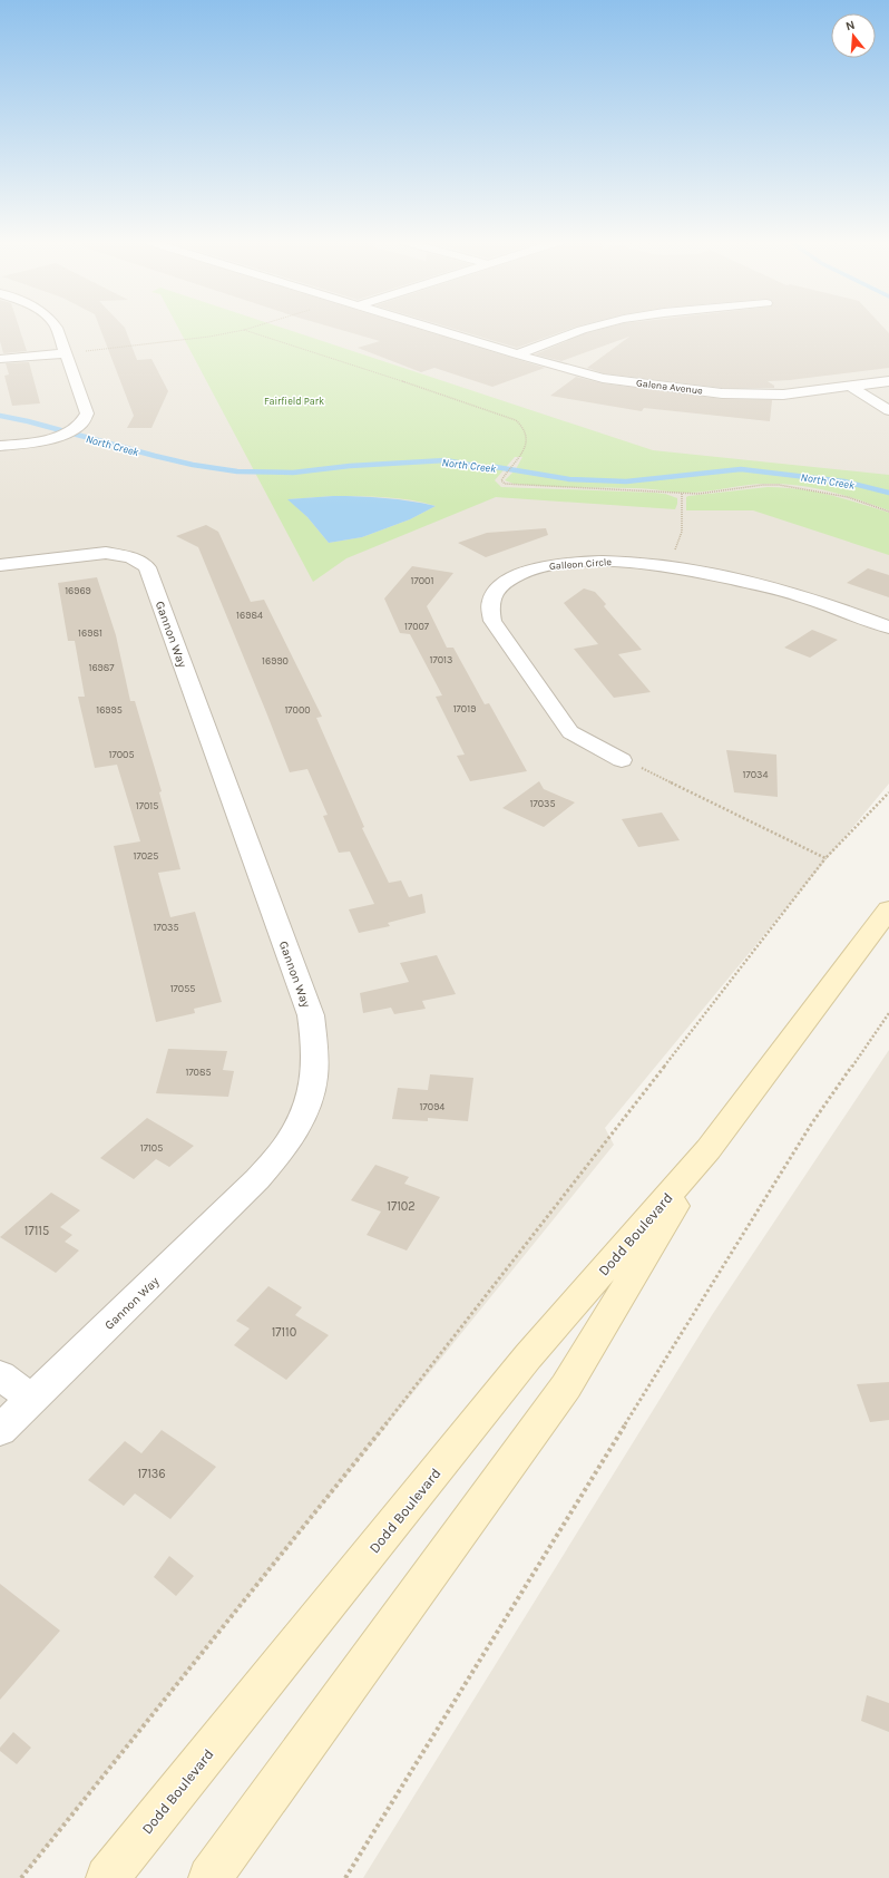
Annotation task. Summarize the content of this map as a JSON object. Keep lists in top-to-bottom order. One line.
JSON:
{"streets":{"street":["Galena Avenue","Galleon Circle","Gannon Way","Dodd Boulevard"]},"water":["North Creek"],"parks":["Fairfield Park"],"house_numbers":["17001","16969","16984","17007","16981","17013","16990","16987","17019","16995","17000","17005","17034","17035","17015","17025","17035","17055","17085","17094","17105","17102","17115","17110","17136"],"north":"top"}
